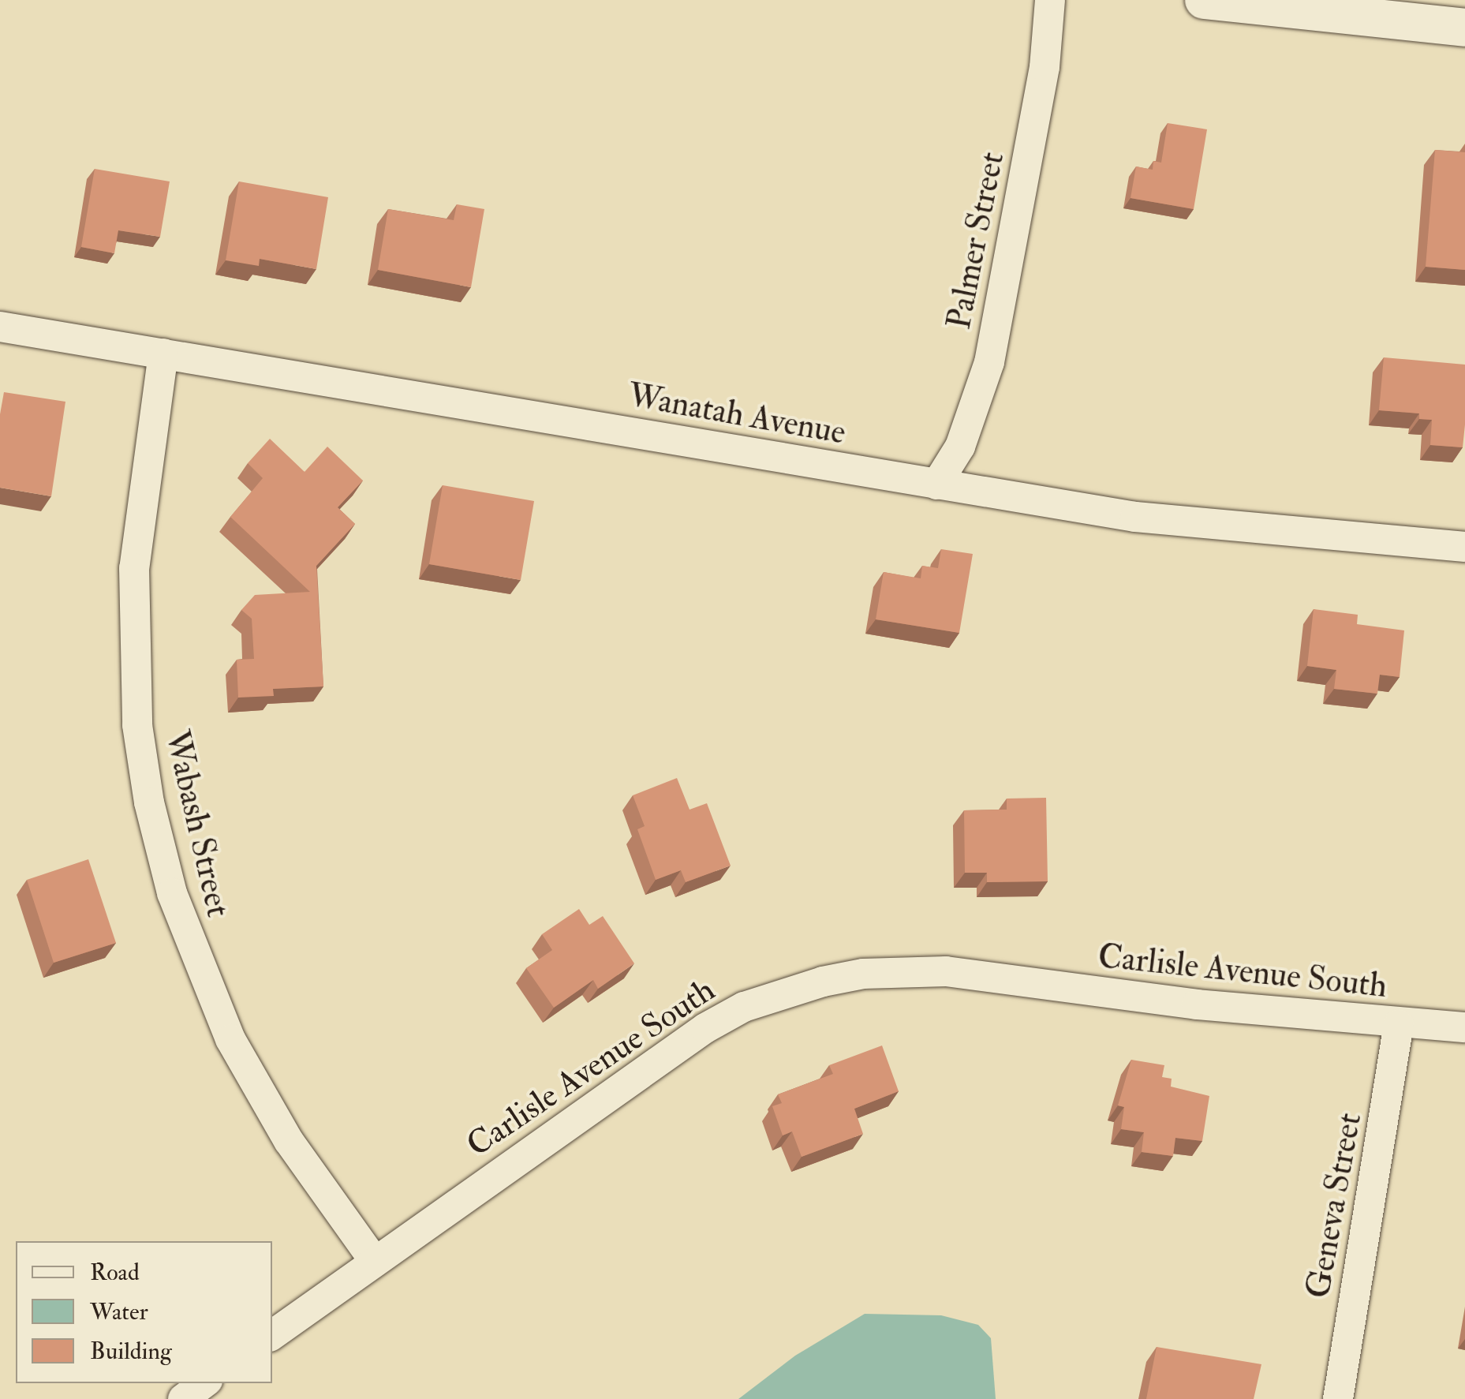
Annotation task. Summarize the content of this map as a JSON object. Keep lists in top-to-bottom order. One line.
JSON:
{"streets":{"street":["Palmer Street","Wanatah Avenue","Wabash Street","Carlisle Avenue South","Geneva Street"]},"crossings":[["Palmer Street","Wanatah Avenue"],["Wanatah Avenue","Wabash Street"],["Wabash Street","Carlisle Avenue South"],["Carlisle Avenue South","Geneva Street"]],"legend":["Road","Water","Building"]}
